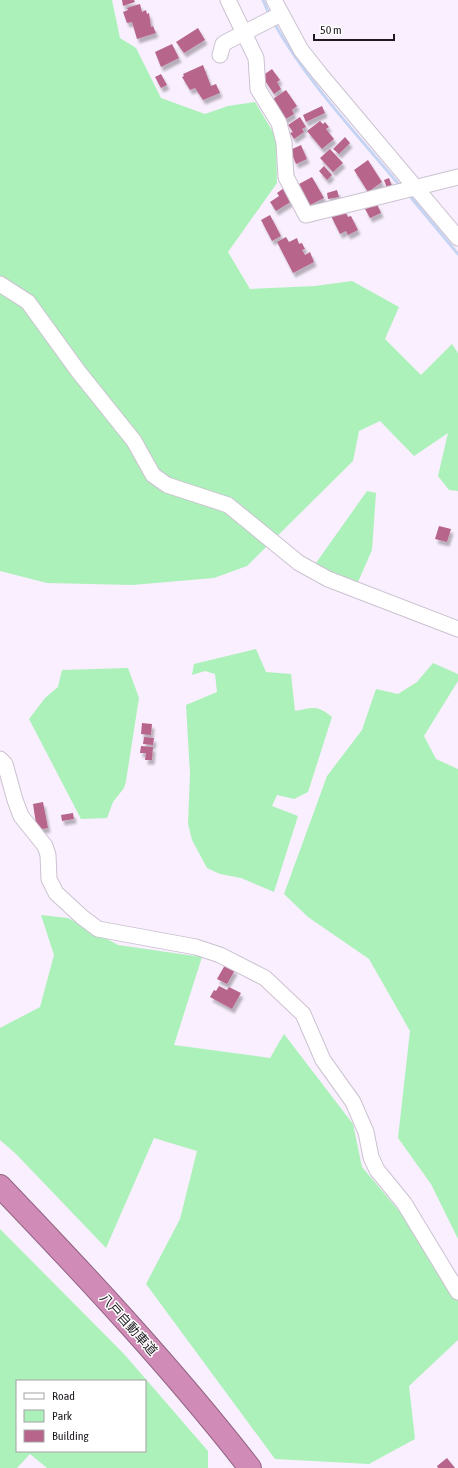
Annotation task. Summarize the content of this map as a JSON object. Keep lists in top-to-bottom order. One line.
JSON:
{"streets":{"highway":["八戸自動車道"]},"legend":["Road","Park","Building"],"scale_bar":"50 m"}
